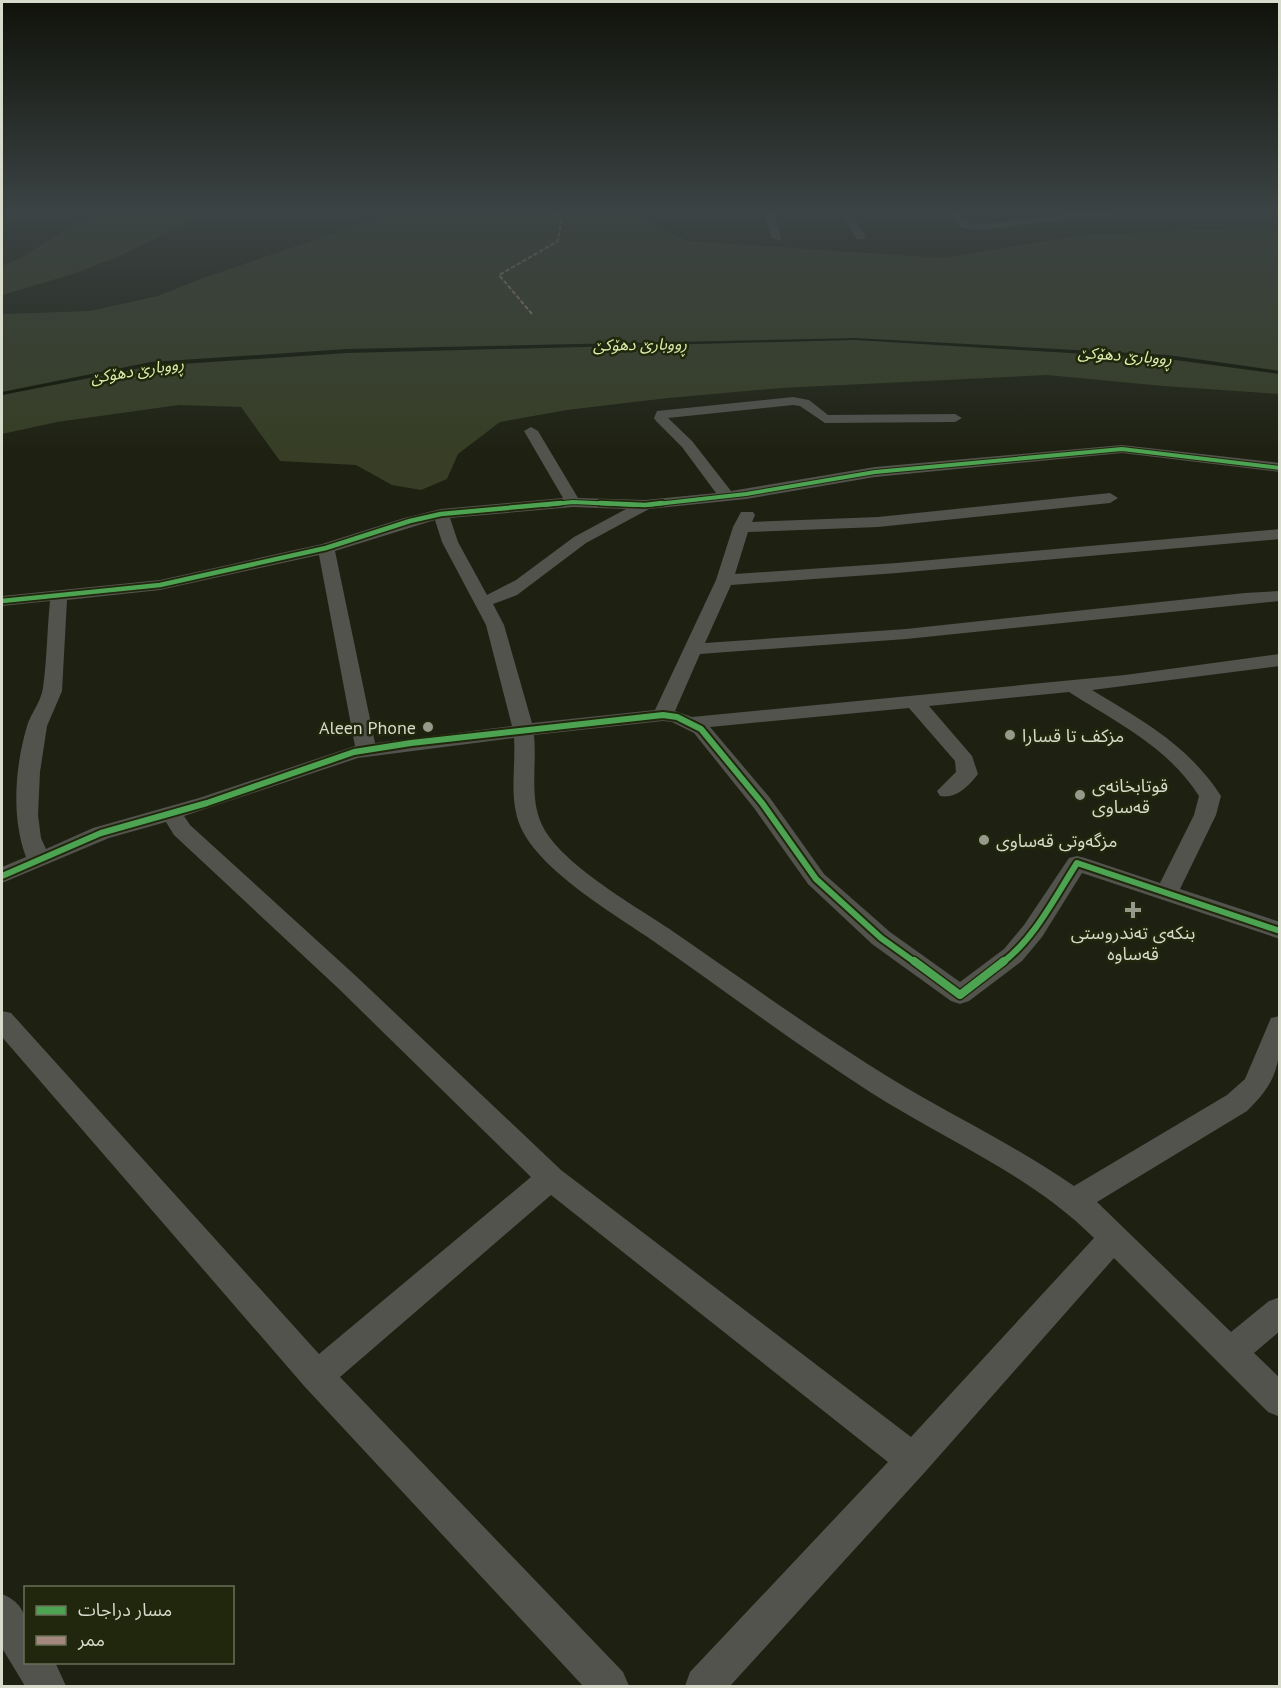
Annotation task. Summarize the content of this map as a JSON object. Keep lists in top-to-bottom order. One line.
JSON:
{"water":["ڕووبارێ دهۆكێ"],"places":{"other":["Aleen Phone","مزكف تا قسارا","قوتابخانەی قەساوی","مزگەوتی قەساوی"],"health":["بنکەی تەندروستی قەساوە"]},"legend":["مسار دراجات","ممر"]}
